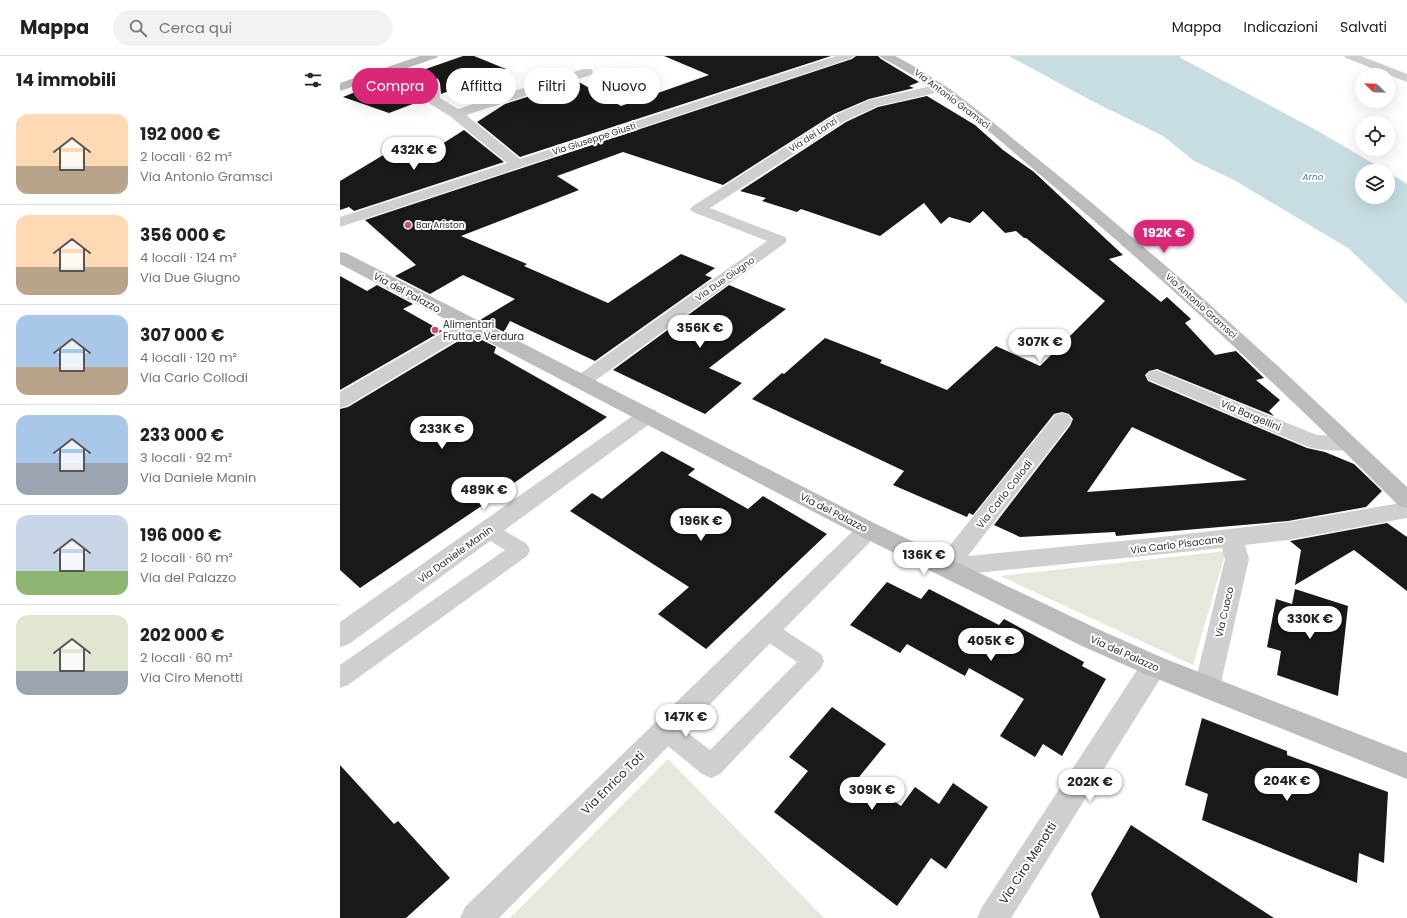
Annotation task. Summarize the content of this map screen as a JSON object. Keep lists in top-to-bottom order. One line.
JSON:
{"streets":{"main road":["Via Antonio Gramsci","Via del Palazzo"],"street":["Via dei Lanzi","Via Giuseppe Giusti","Via Due Giugno","Via Bargellini","Via Carlo Collodi","Via Carlo Pisacane","Via Daniele Manin","Via Cuoco","Via Enrico Toti","Via Ciro Menotti"]},"crossings":[["Via Antonio Gramsci","Via dei Lanzi"],["Via Antonio Gramsci","Via Bargellini"],["Via dei Lanzi","Via Due Giugno"],["Via Due Giugno","Via del Palazzo"],["Via del Palazzo","Via Carlo Collodi"],["Via del Palazzo","Via Carlo Pisacane"],["Via del Palazzo","Via Daniele Manin"],["Via del Palazzo","Via Cuoco"],["Via del Palazzo","Via Enrico Toti"],["Via del Palazzo","Via Ciro Menotti"],["Via Carlo Collodi","Via Carlo Pisacane"],["Via Carlo Pisacane","Via Cuoco"]],"water":["Arno"],"places":["Bar Ariston","Alimentari Frutta e Verdura"],"north":"top left","page":{"header":"Mappa","search":"Cerca qui","nav":["Mappa","Indicazioni","Salvati"],"heading":"14 immobili","chip":["Compra","Affitta","Filtri","Nuovo"],"list":[{"name":"192 000 €","note":"2 locali · 62 m² · Via Antonio Gramsci"},{"name":"356 000 €","note":"4 locali · 124 m² · Via Due Giugno"},{"name":"307 000 €","note":"4 locali · 120 m² · Via Carlo Collodi"},{"name":"233 000 €","note":"3 locali · 92 m² · Via Daniele Manin"},{"name":"196 000 €","note":"2 locali · 60 m² · Via del Palazzo"},{"name":"202 000 €","note":"2 locali · 60 m² · Via Ciro Menotti"}],"price":["432K €","192K €","356K €","307K €","233K €","489K €","196K €","136K €","330K €","405K €","147K €","204K €","202K €","309K €"]}}
